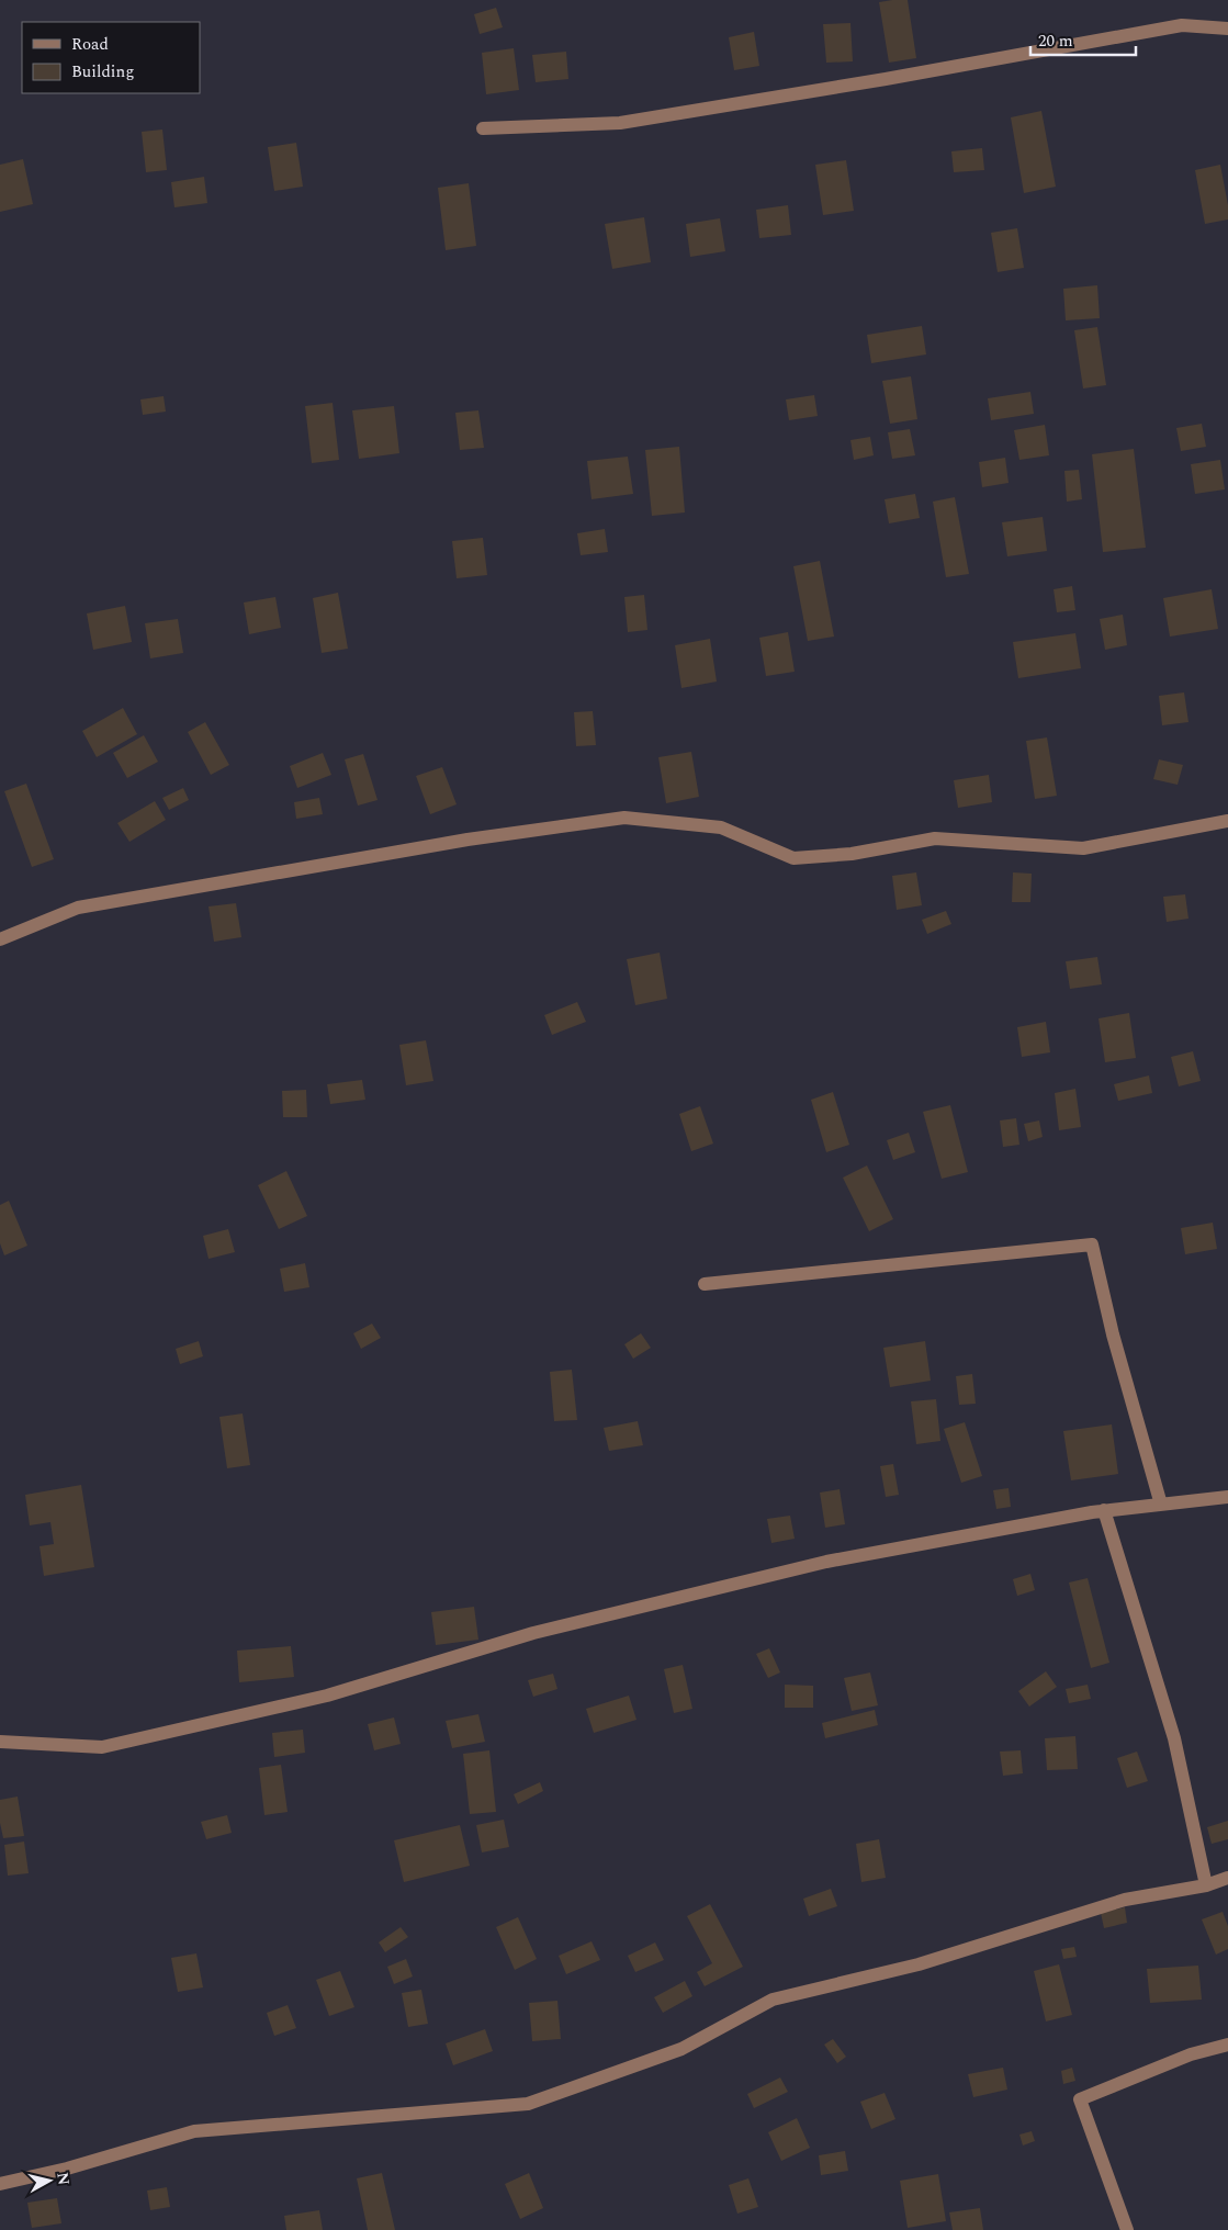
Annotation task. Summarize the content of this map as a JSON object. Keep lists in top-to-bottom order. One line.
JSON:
{"legend":["Road","Building"],"scale_bar":"20 m","north":"right"}
